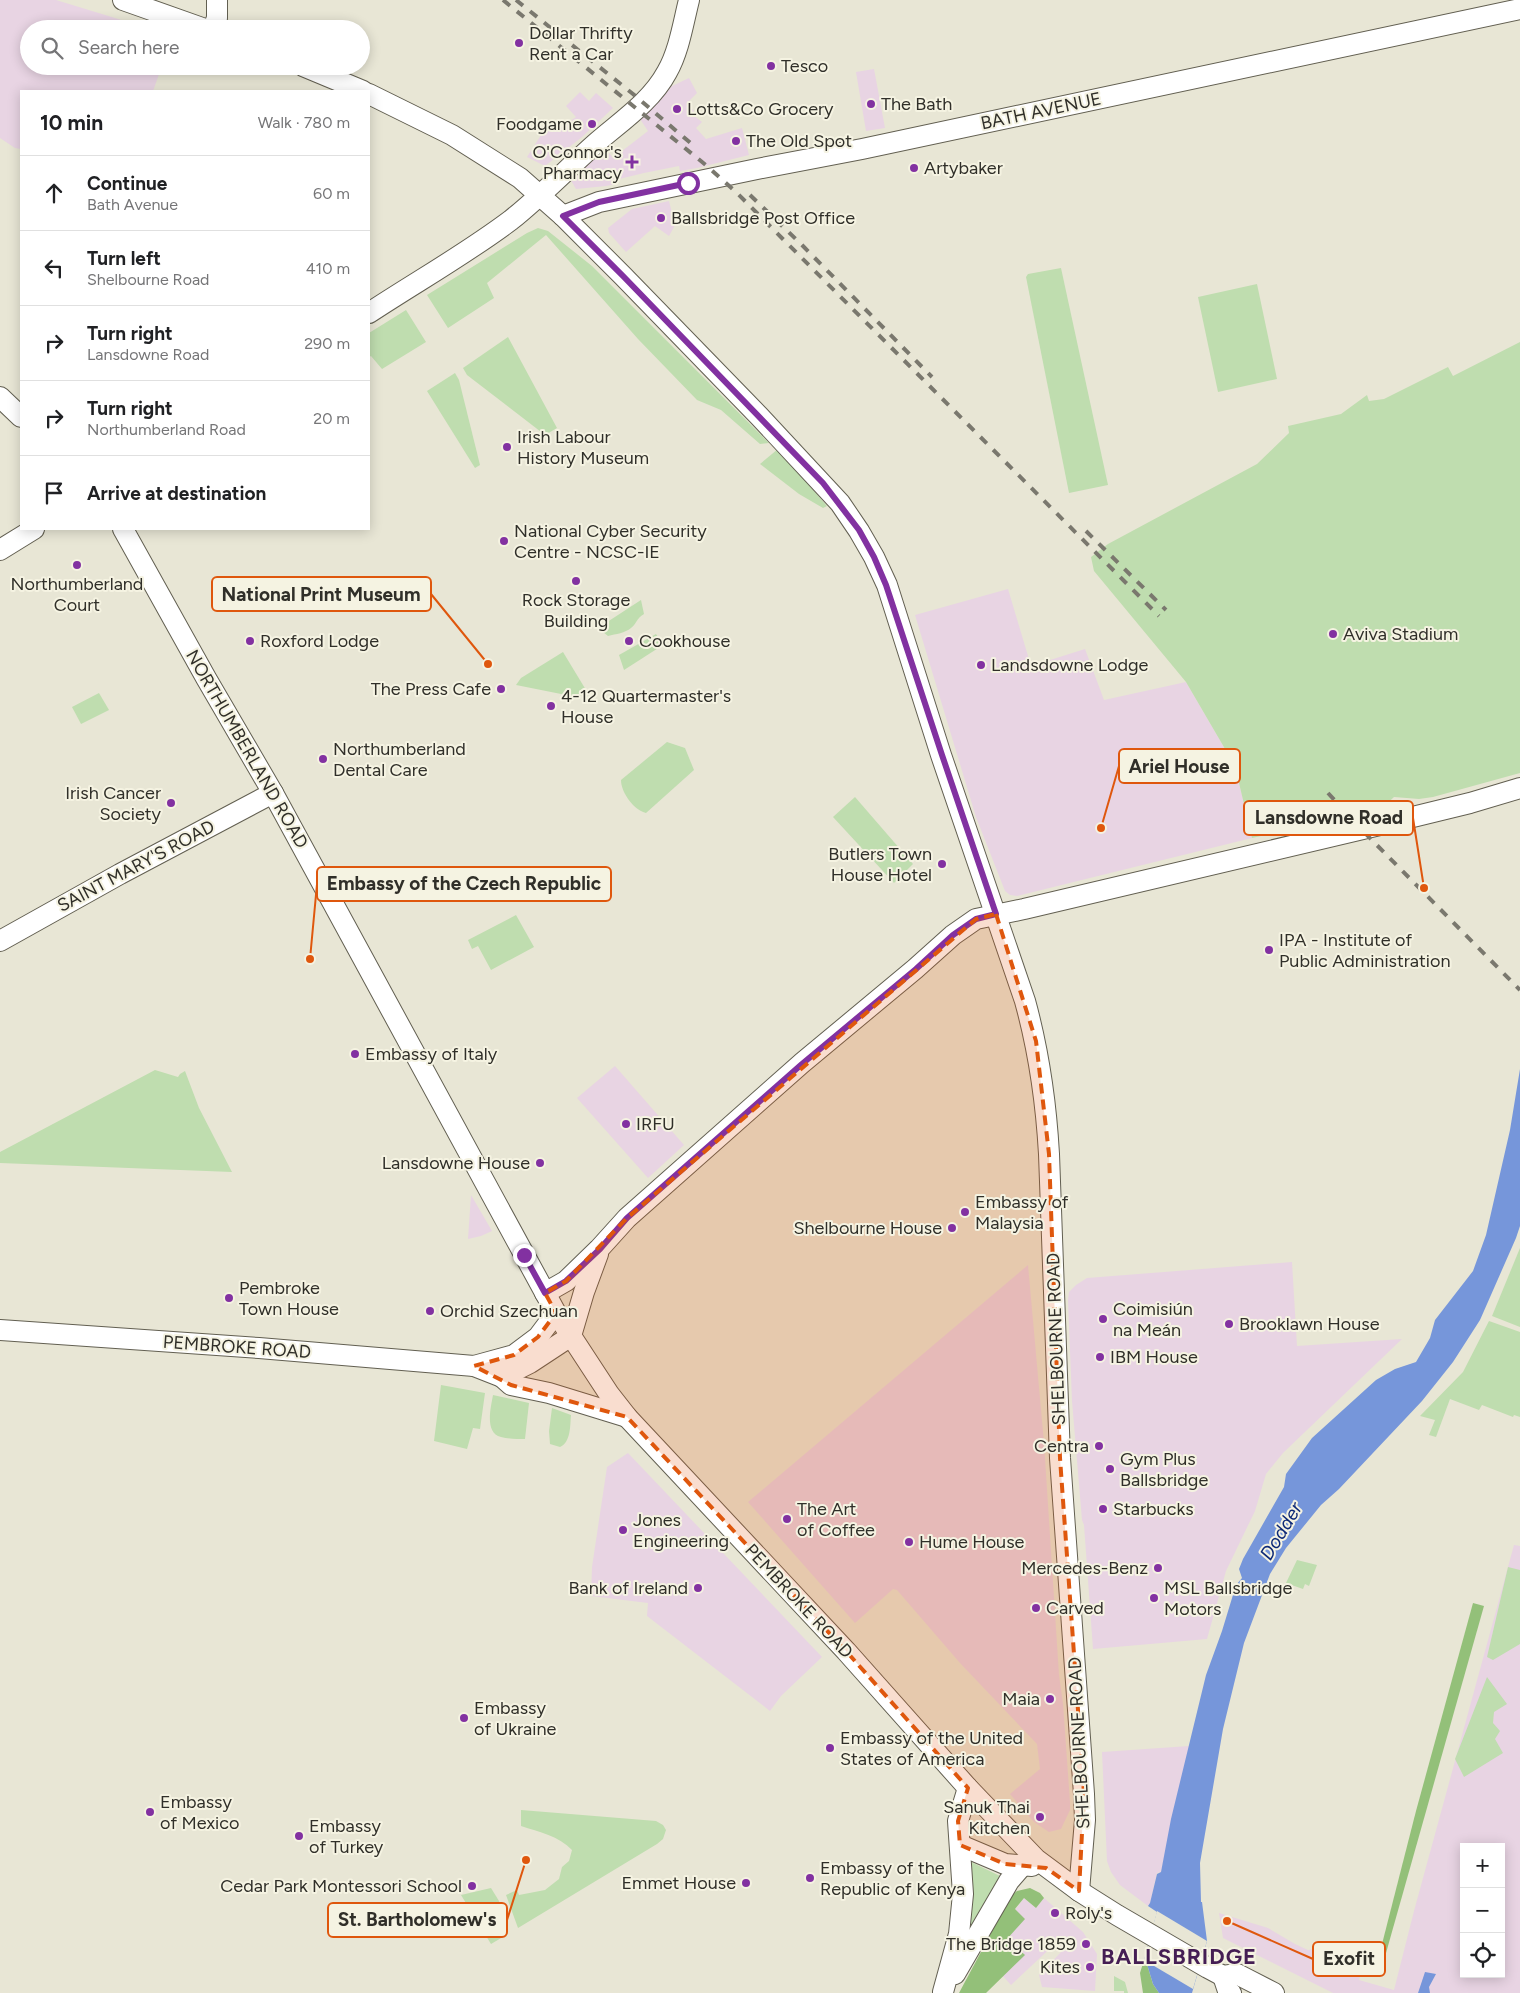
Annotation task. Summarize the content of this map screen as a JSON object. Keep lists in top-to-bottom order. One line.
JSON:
{"streets":{"main road":["BATH AVENUE","NORTHUMBERLAND ROAD","SAINT MARY'S ROAD","SHELBOURNE ROAD","PEMBROKE ROAD"]},"crossings":[["BATH AVENUE","SHELBOURNE ROAD"],["NORTHUMBERLAND ROAD","SAINT MARY'S ROAD"],["NORTHUMBERLAND ROAD","PEMBROKE ROAD"],["SHELBOURNE ROAD","PEMBROKE ROAD"]],"districts":["BALLSBRIDGE"],"water":["Dodder"],"places":{"other":["Dollar Thrifty Rent a Car","Tesco","The Bath","Lotts&Co Grocery","Foodgame","The Old Spot","Artybaker","Ballsbridge Post Office","Irish Labour History Museum","National Cyber Security Centre - NCSC-IE","Northumberland Court","Rock Storage Building","Aviva Stadium","Roxford Lodge","Cookhouse","National Print Museum","Landsdowne Lodge","The Press Cafe","4-12 Quartermaster's House","Northumberland Dental Care","Irish Cancer Society","Ariel House","Butlers Town House Hotel","Lansdowne Road","IPA - Institute of Public Administration","Embassy of the Czech Republic","Embassy of Italy","IRFU","Lansdowne House","Embassy of Malaysia","Shelbourne House","Pembroke Town House","Orchid Szechuan","Coimisiún na Meán","Brooklawn House","IBM House","Centra","Gym Plus Ballsbridge","Starbucks","The Art of Coffee","Jones Engineering","Hume House","Mercedes-Benz","Bank of Ireland","MSL Ballsbridge Motors","Carved","Maia","Embassy of Ukraine","Embassy of the United States of America","Embassy of Mexico","Sanuk Thai Kitchen","Embassy of Turkey","St. Bartholomew's","Embassy of the Republic of Kenya","Emmet House","Cedar Park Montessori School","Roly's","Exofit","The Bridge 1859","Kites"],"health":["O'Connor's Pharmacy"]},"page":{"search":"Search here","heading":["10 min","Walk · 780 m"],"list":[["Continue","Bath Avenue","60 m"],["Turn left","Shelbourne Road","410 m"],["Turn right","Lansdowne Road","290 m"],["Turn right","Northumberland Road","20 m"],"Arrive at destination"],"map_buttons":["+","−"]}}
